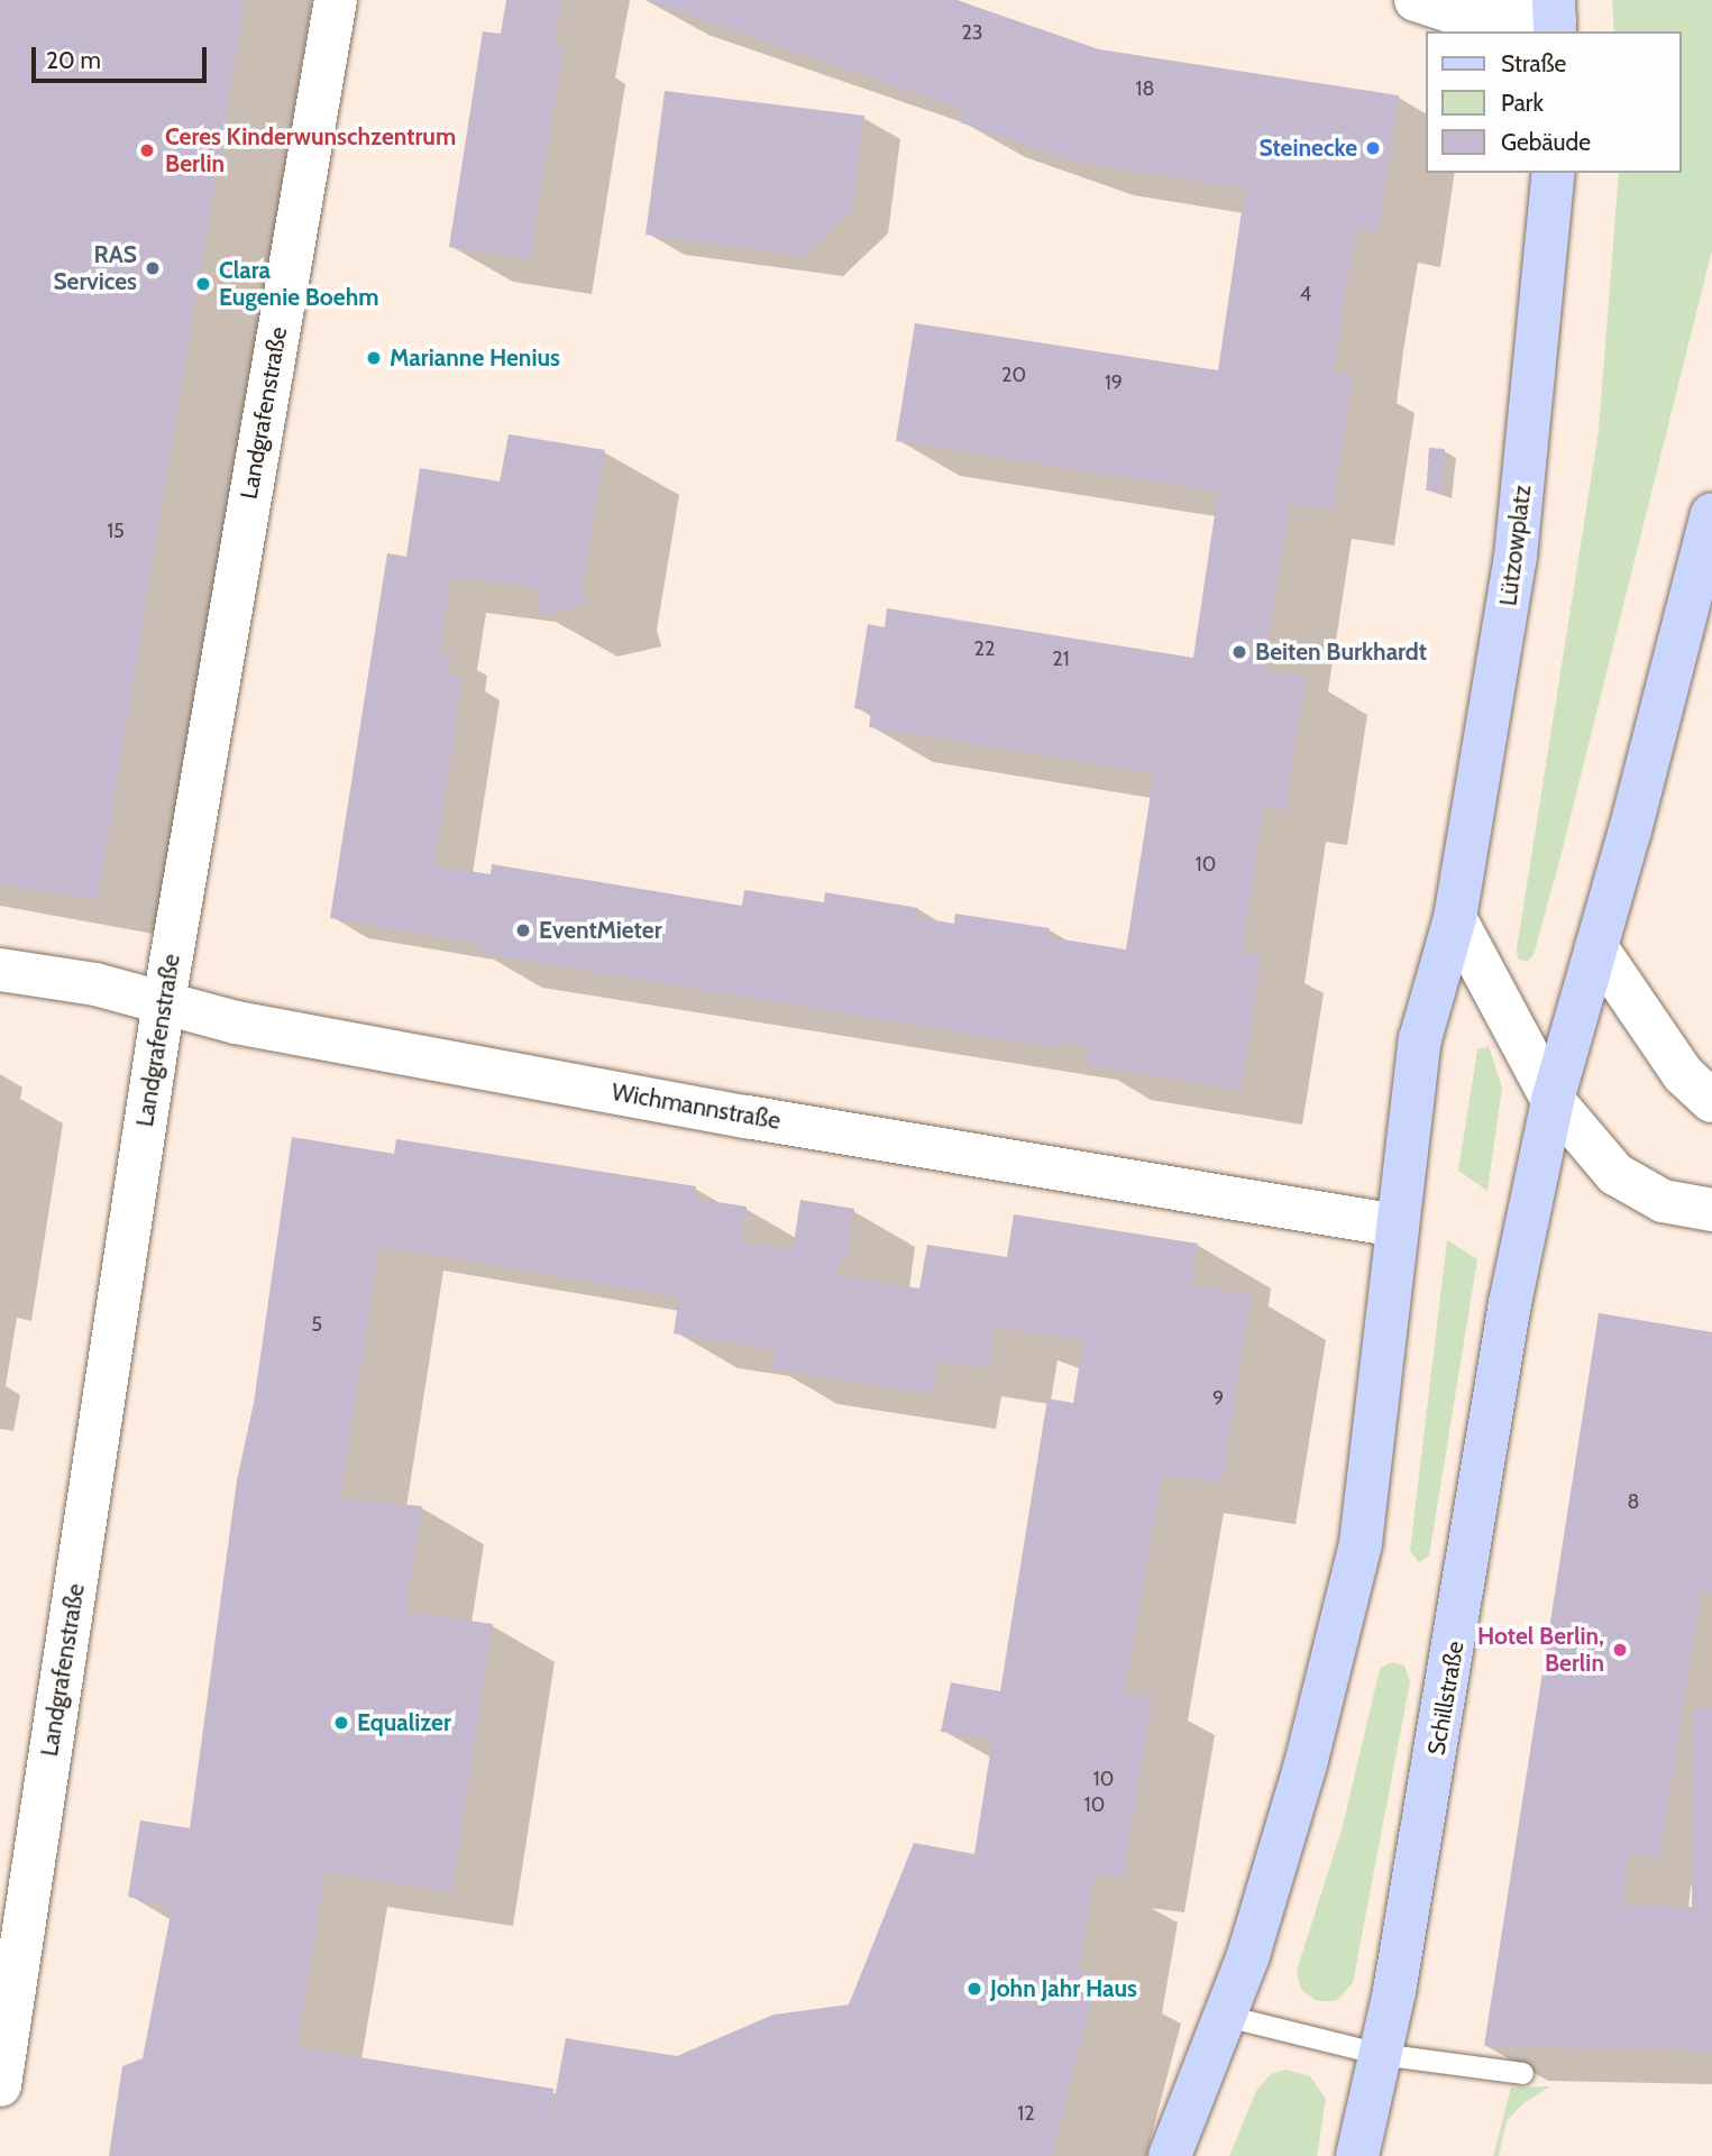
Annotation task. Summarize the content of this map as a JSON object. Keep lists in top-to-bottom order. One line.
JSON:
{"streets":{"main road":["Lützowplatz","Schillstraße"],"street":["Landgrafenstraße","Wichmannstraße"]},"crossings":[["Landgrafenstraße","Wichmannstraße"],["Lützowplatz","Wichmannstraße"]],"places":["Steinecke","Ceres Kinderwunschzentrum Berlin","RAS Services","Clara Eugenie Boehm","Marianne Henius","Beiten Burkhardt","EventMieter","Hotel Berlin, Berlin","Equalizer","John Jahr Haus"],"house_numbers":["23","18","4","20","19","15","22","21","10","5","9","8","10","10","12"],"legend":["Straße","Park","Gebäude"],"scale_bar":"20 m"}
